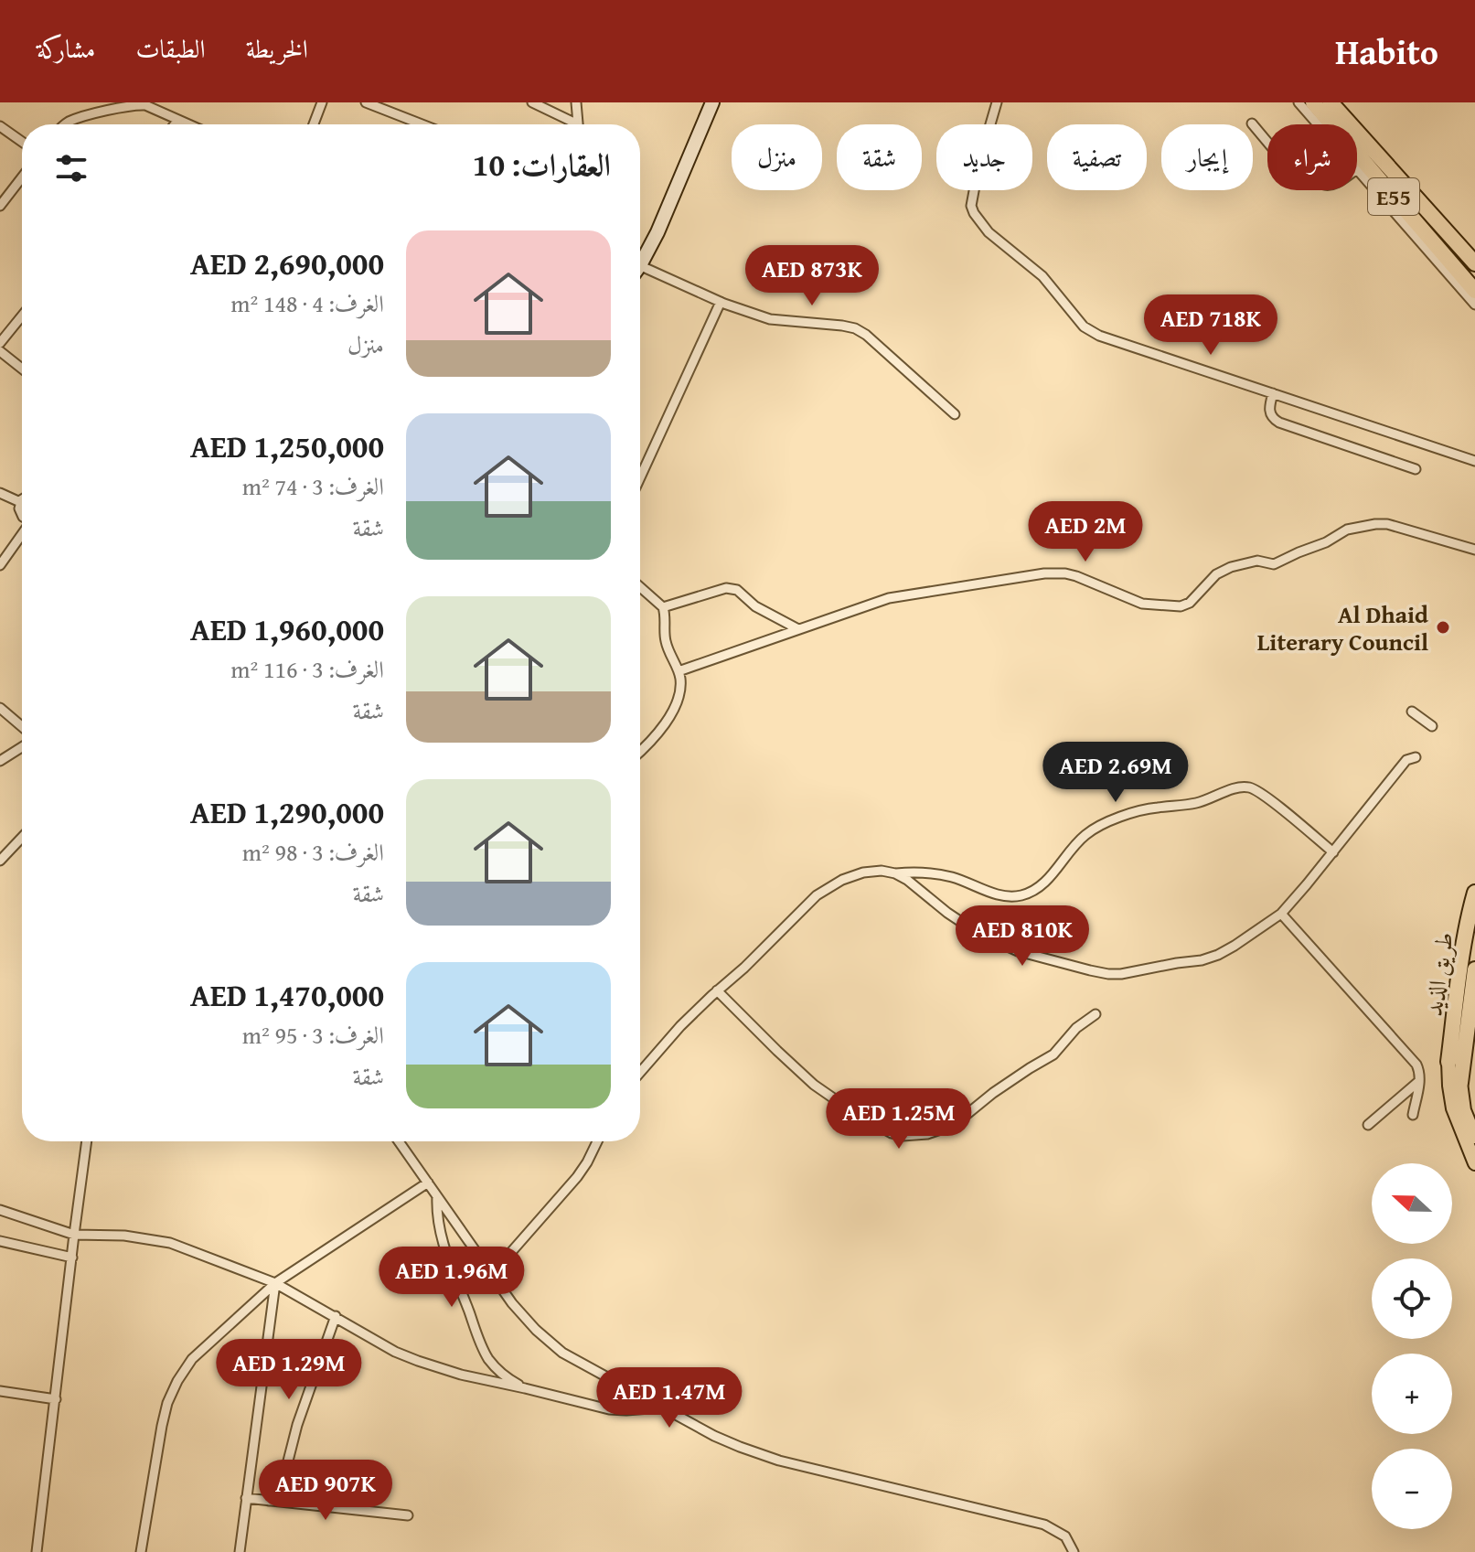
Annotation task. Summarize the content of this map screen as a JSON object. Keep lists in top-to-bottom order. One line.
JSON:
{"streets":{"highway":["E55","طريق الذيد"]},"places":["Al Dhaid Literary Council"],"north":"left","page":{"header":"Habito","nav":["الخريطة","الطبقات","مشاركة"],"chip":["شراء","إيجار","تصفية","جديد","شقة","منزل"],"heading":"العقارات: 10","list":[{"name":"AED 2,690,000","note":"الغرف: 4 · 148 m² · منزل"},{"name":"AED 1,250,000","note":"الغرف: 3 · 74 m² · شقة"},{"name":"AED 1,960,000","note":"الغرف: 3 · 116 m² · شقة"},{"name":"AED 1,290,000","note":"الغرف: 3 · 98 m² · شقة"},{"name":"AED 1,470,000","note":"الغرف: 3 · 95 m² · شقة"}],"price":["AED 873K","AED 718K","AED 2M","AED 2.69M","AED 810K","AED 1.25M","AED 1.96M","AED 1.29M","AED 1.47M","AED 907K"],"map_buttons":["+","−"]}}
